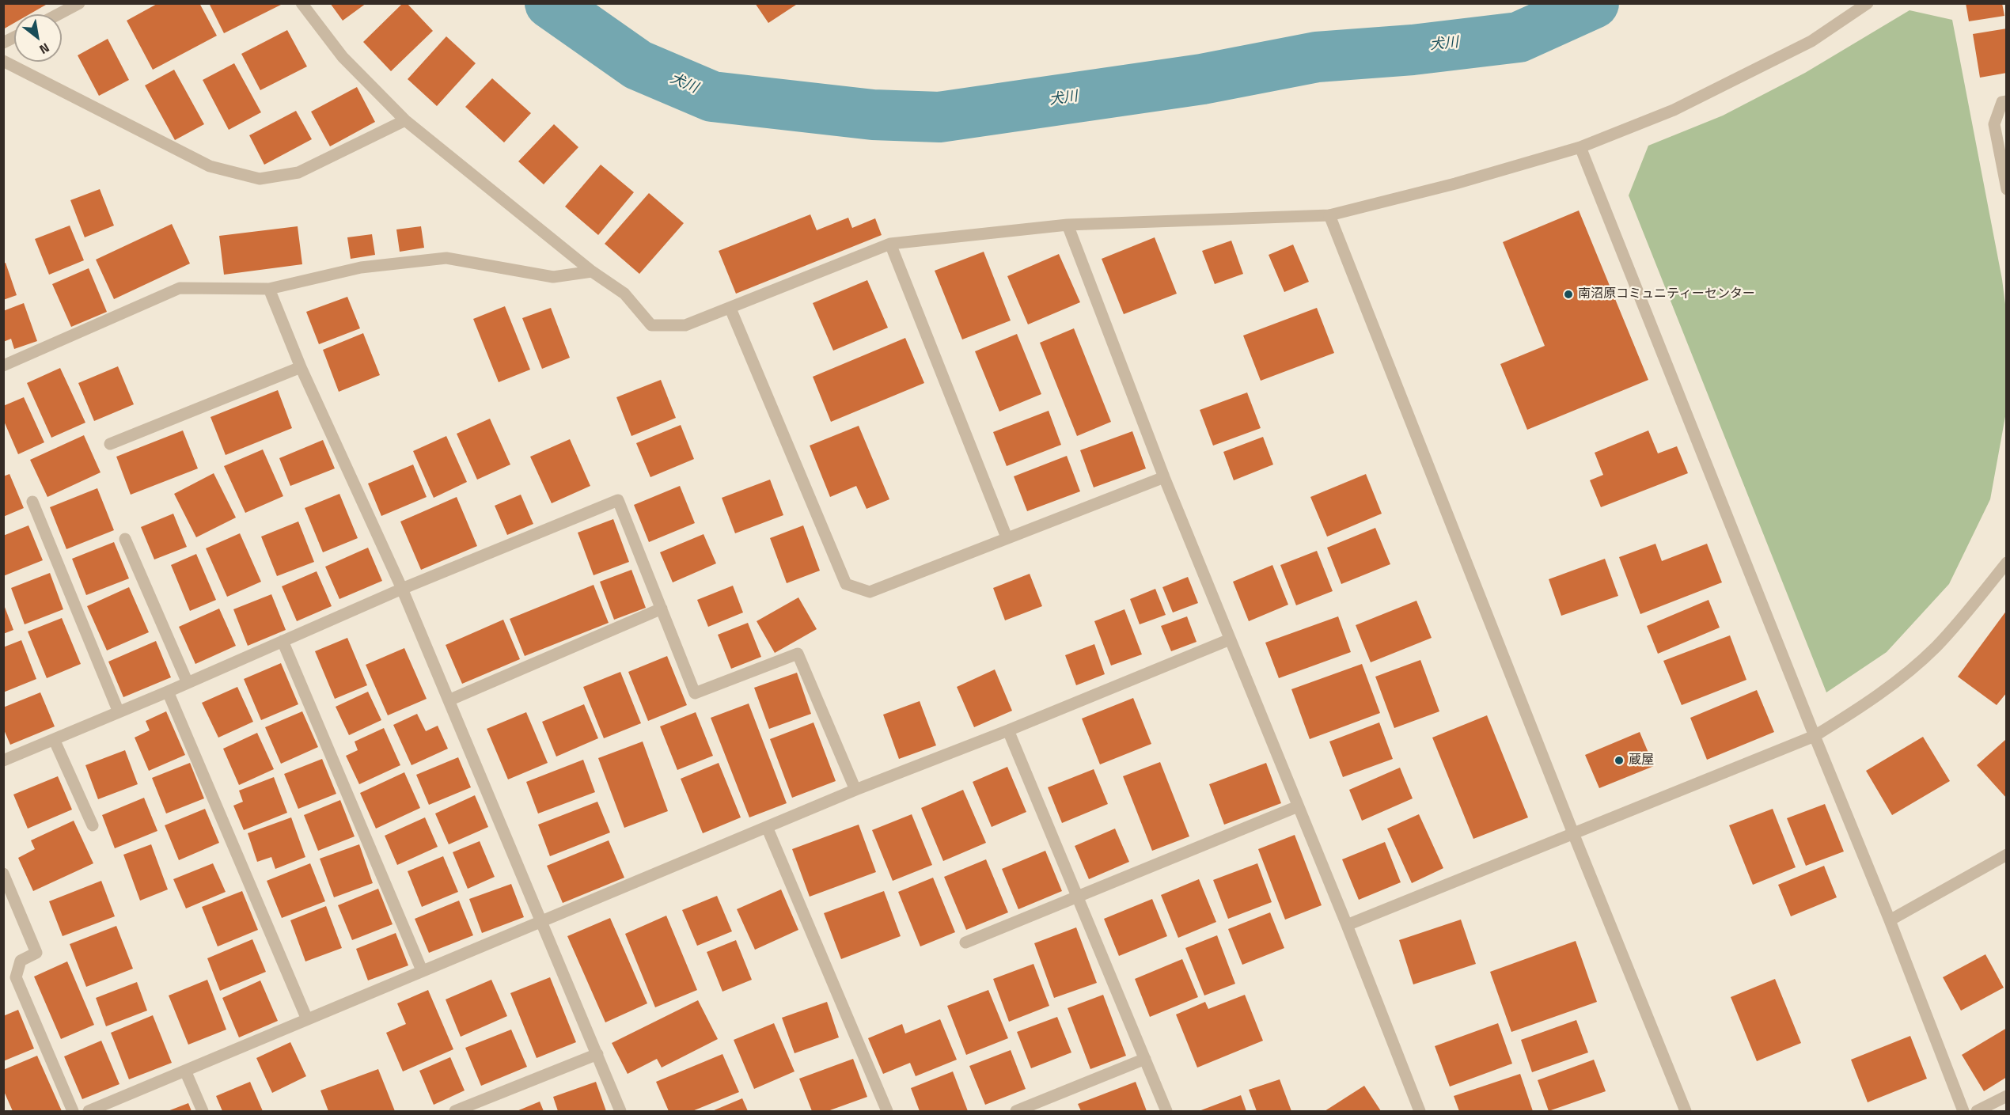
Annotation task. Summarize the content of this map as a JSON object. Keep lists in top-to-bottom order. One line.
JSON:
{"water":["犬川"],"places":["南沼原コミュニティーセンター","蔵屋"],"north":"bottom right"}
